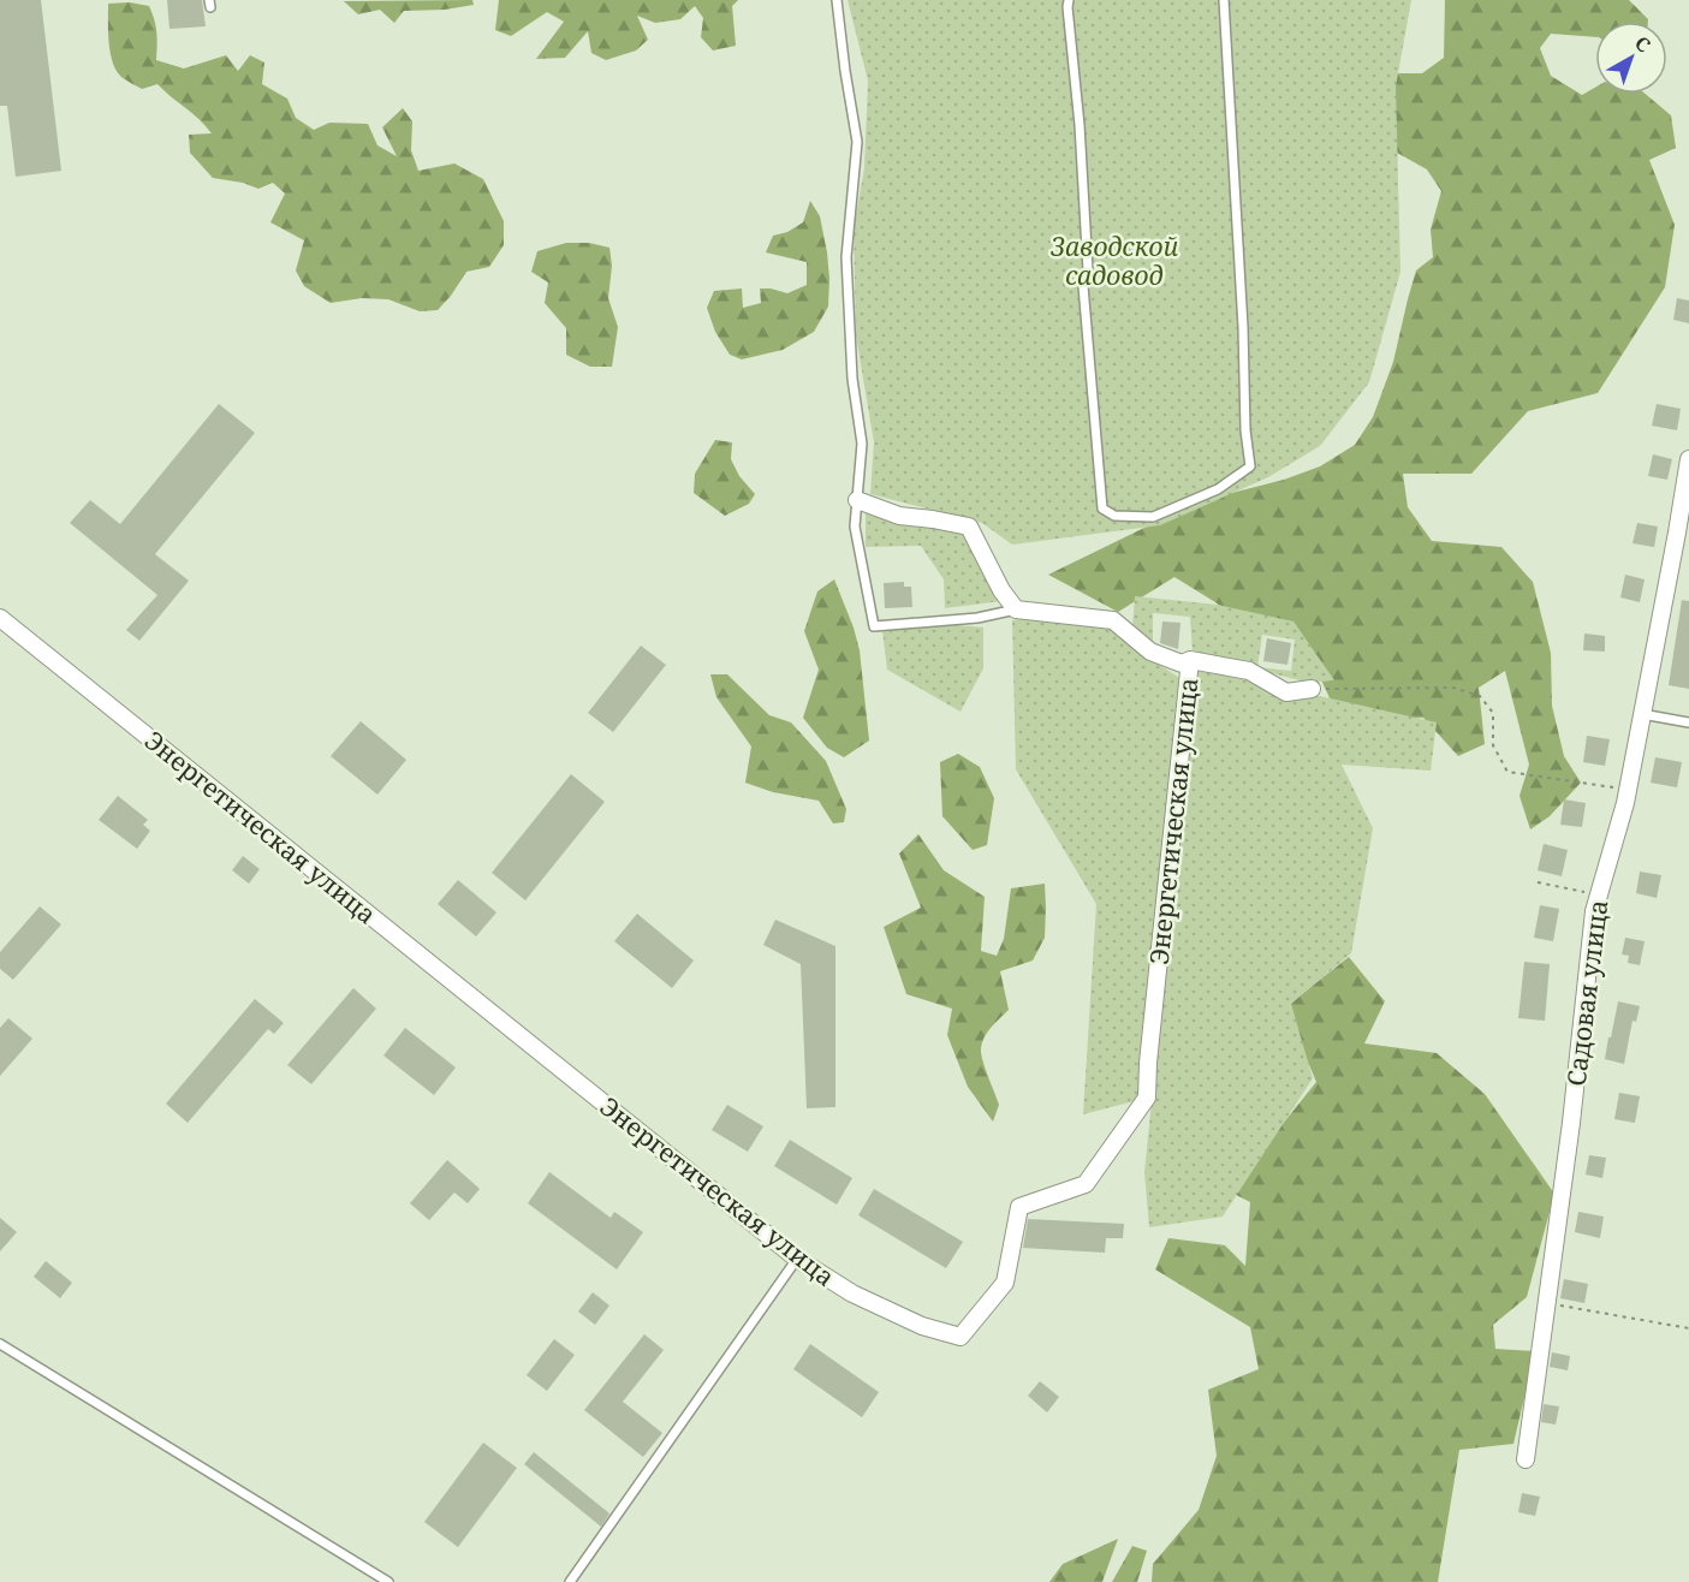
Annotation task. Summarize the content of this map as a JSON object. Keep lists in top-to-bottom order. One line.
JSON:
{"streets":{"street":["Энергетическая улица","Садовая улица"]},"parks":["Заводской садовод"],"north":"top right"}
